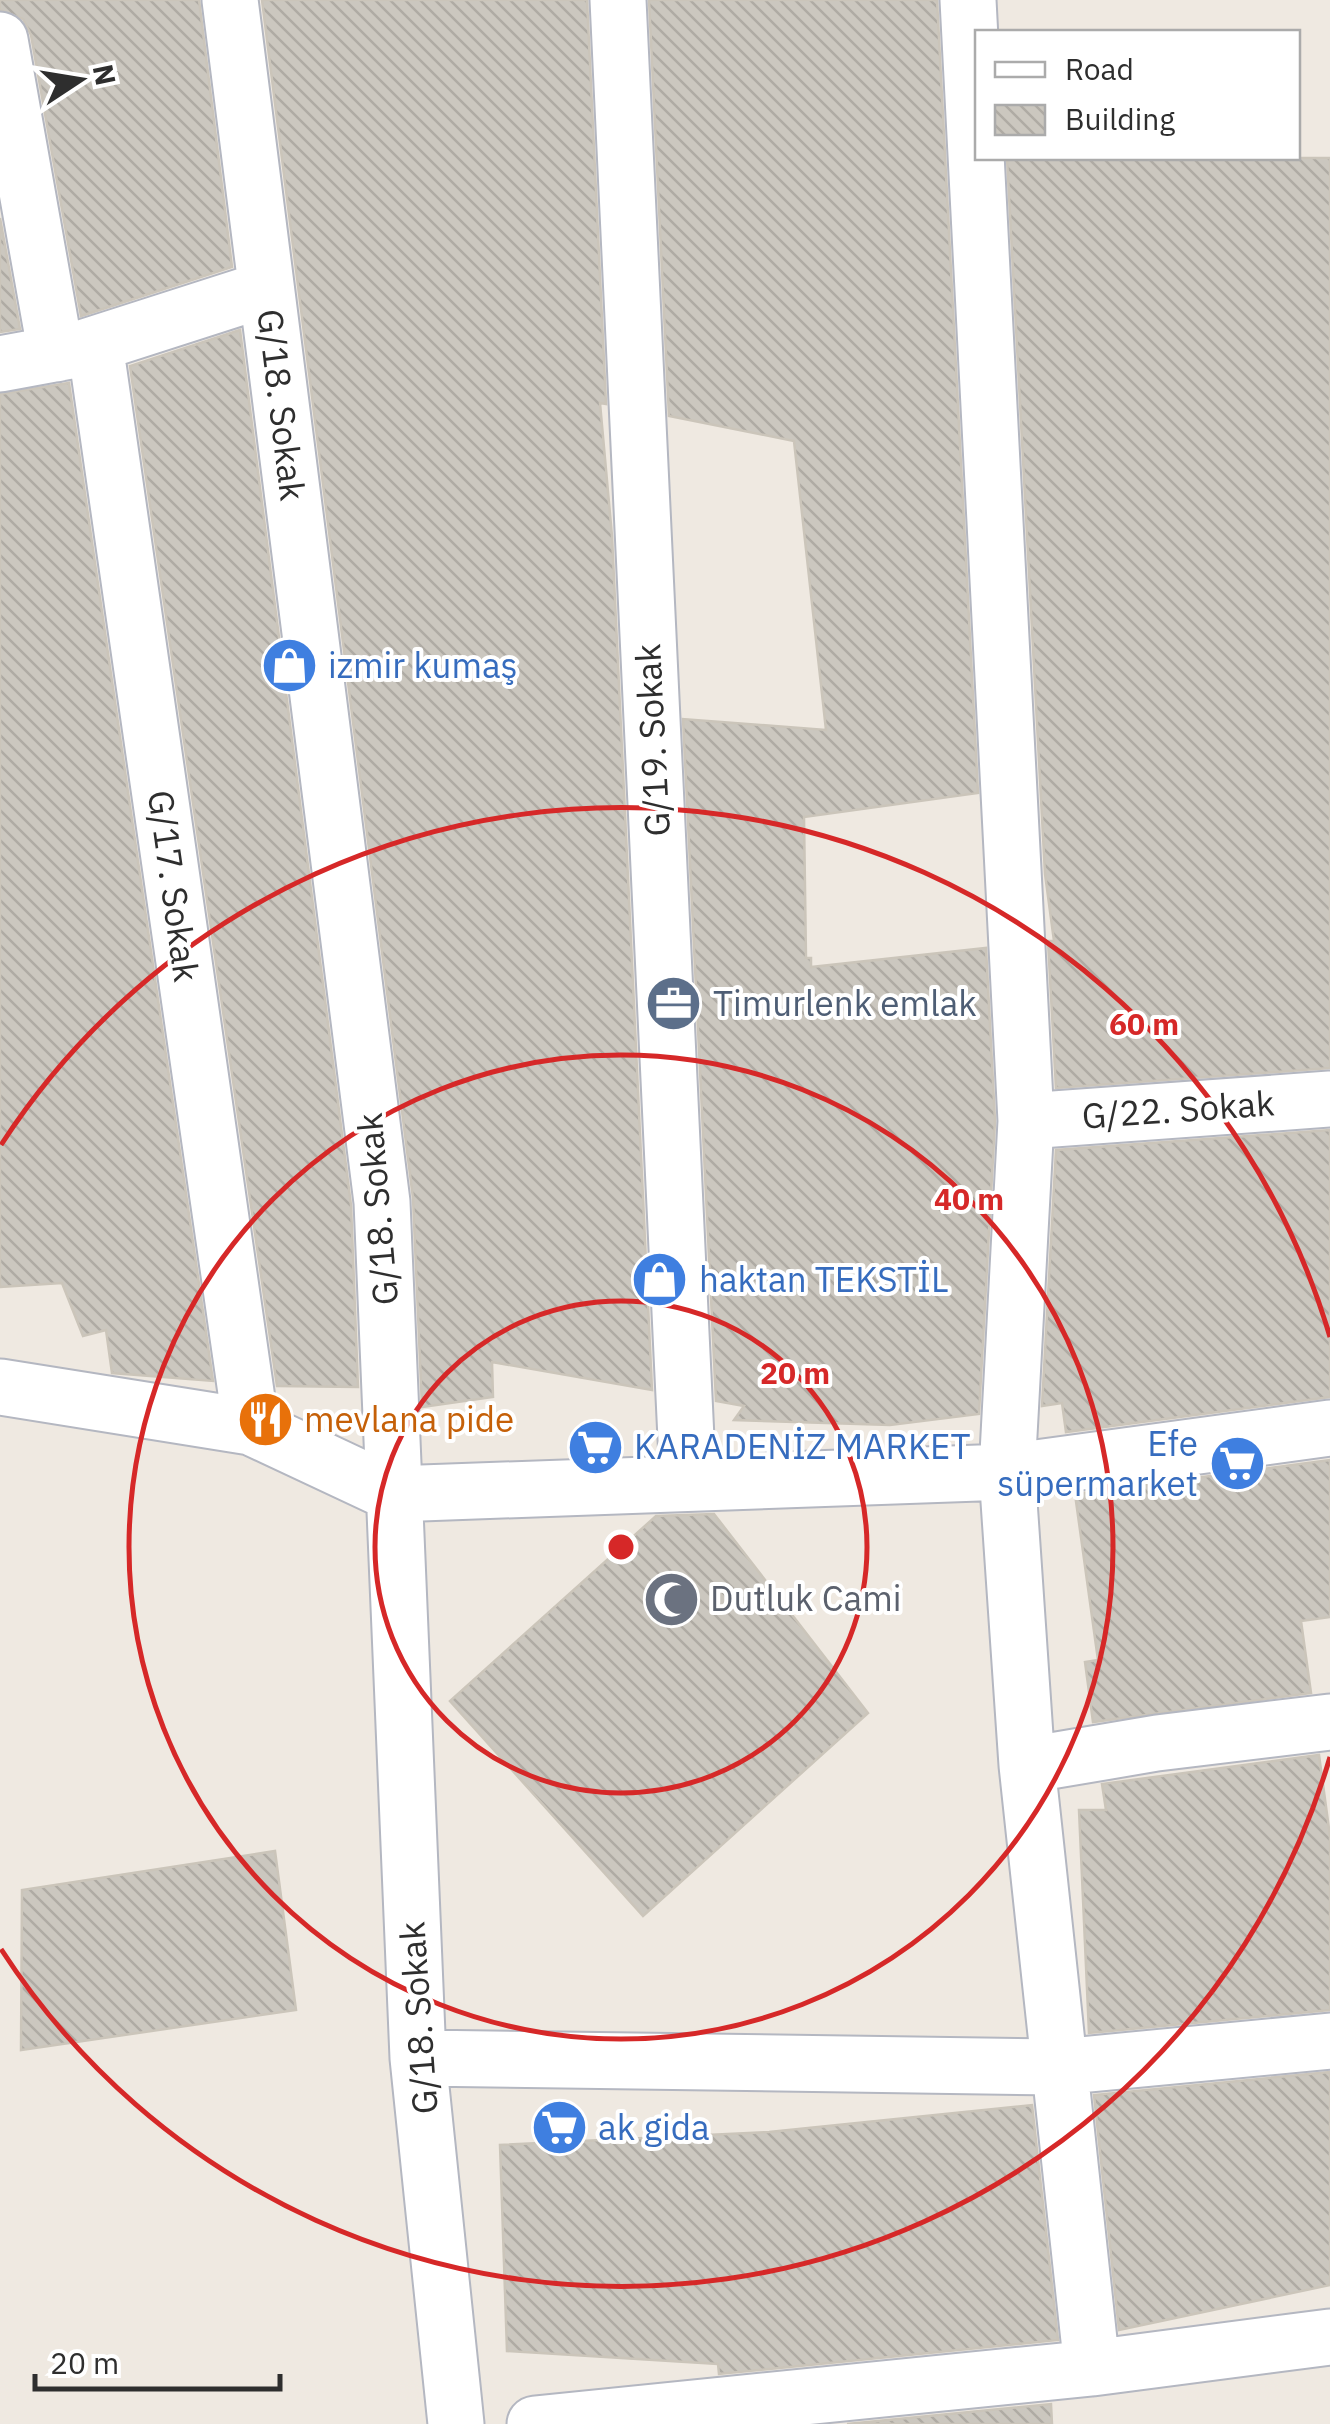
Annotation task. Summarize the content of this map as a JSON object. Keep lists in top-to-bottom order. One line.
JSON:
{"streets":{"street":["G/18. Sokak","G/19. Sokak","G/17. Sokak","G/22. Sokak"]},"places":{"shop":["izmir kumaş","haktan TEKSTİL"],"office":["Timurlenk emlak"],"restaurant":["mevlana pide"],"supermarket":["KARADENİZ MARKET","Efe süpermarket","ak gida"],"mosque":["Dutluk Cami"]},"legend":["Road","Building"],"scale_bar":"20 m","north":"right","rings":["60 m","40 m","20 m"]}
